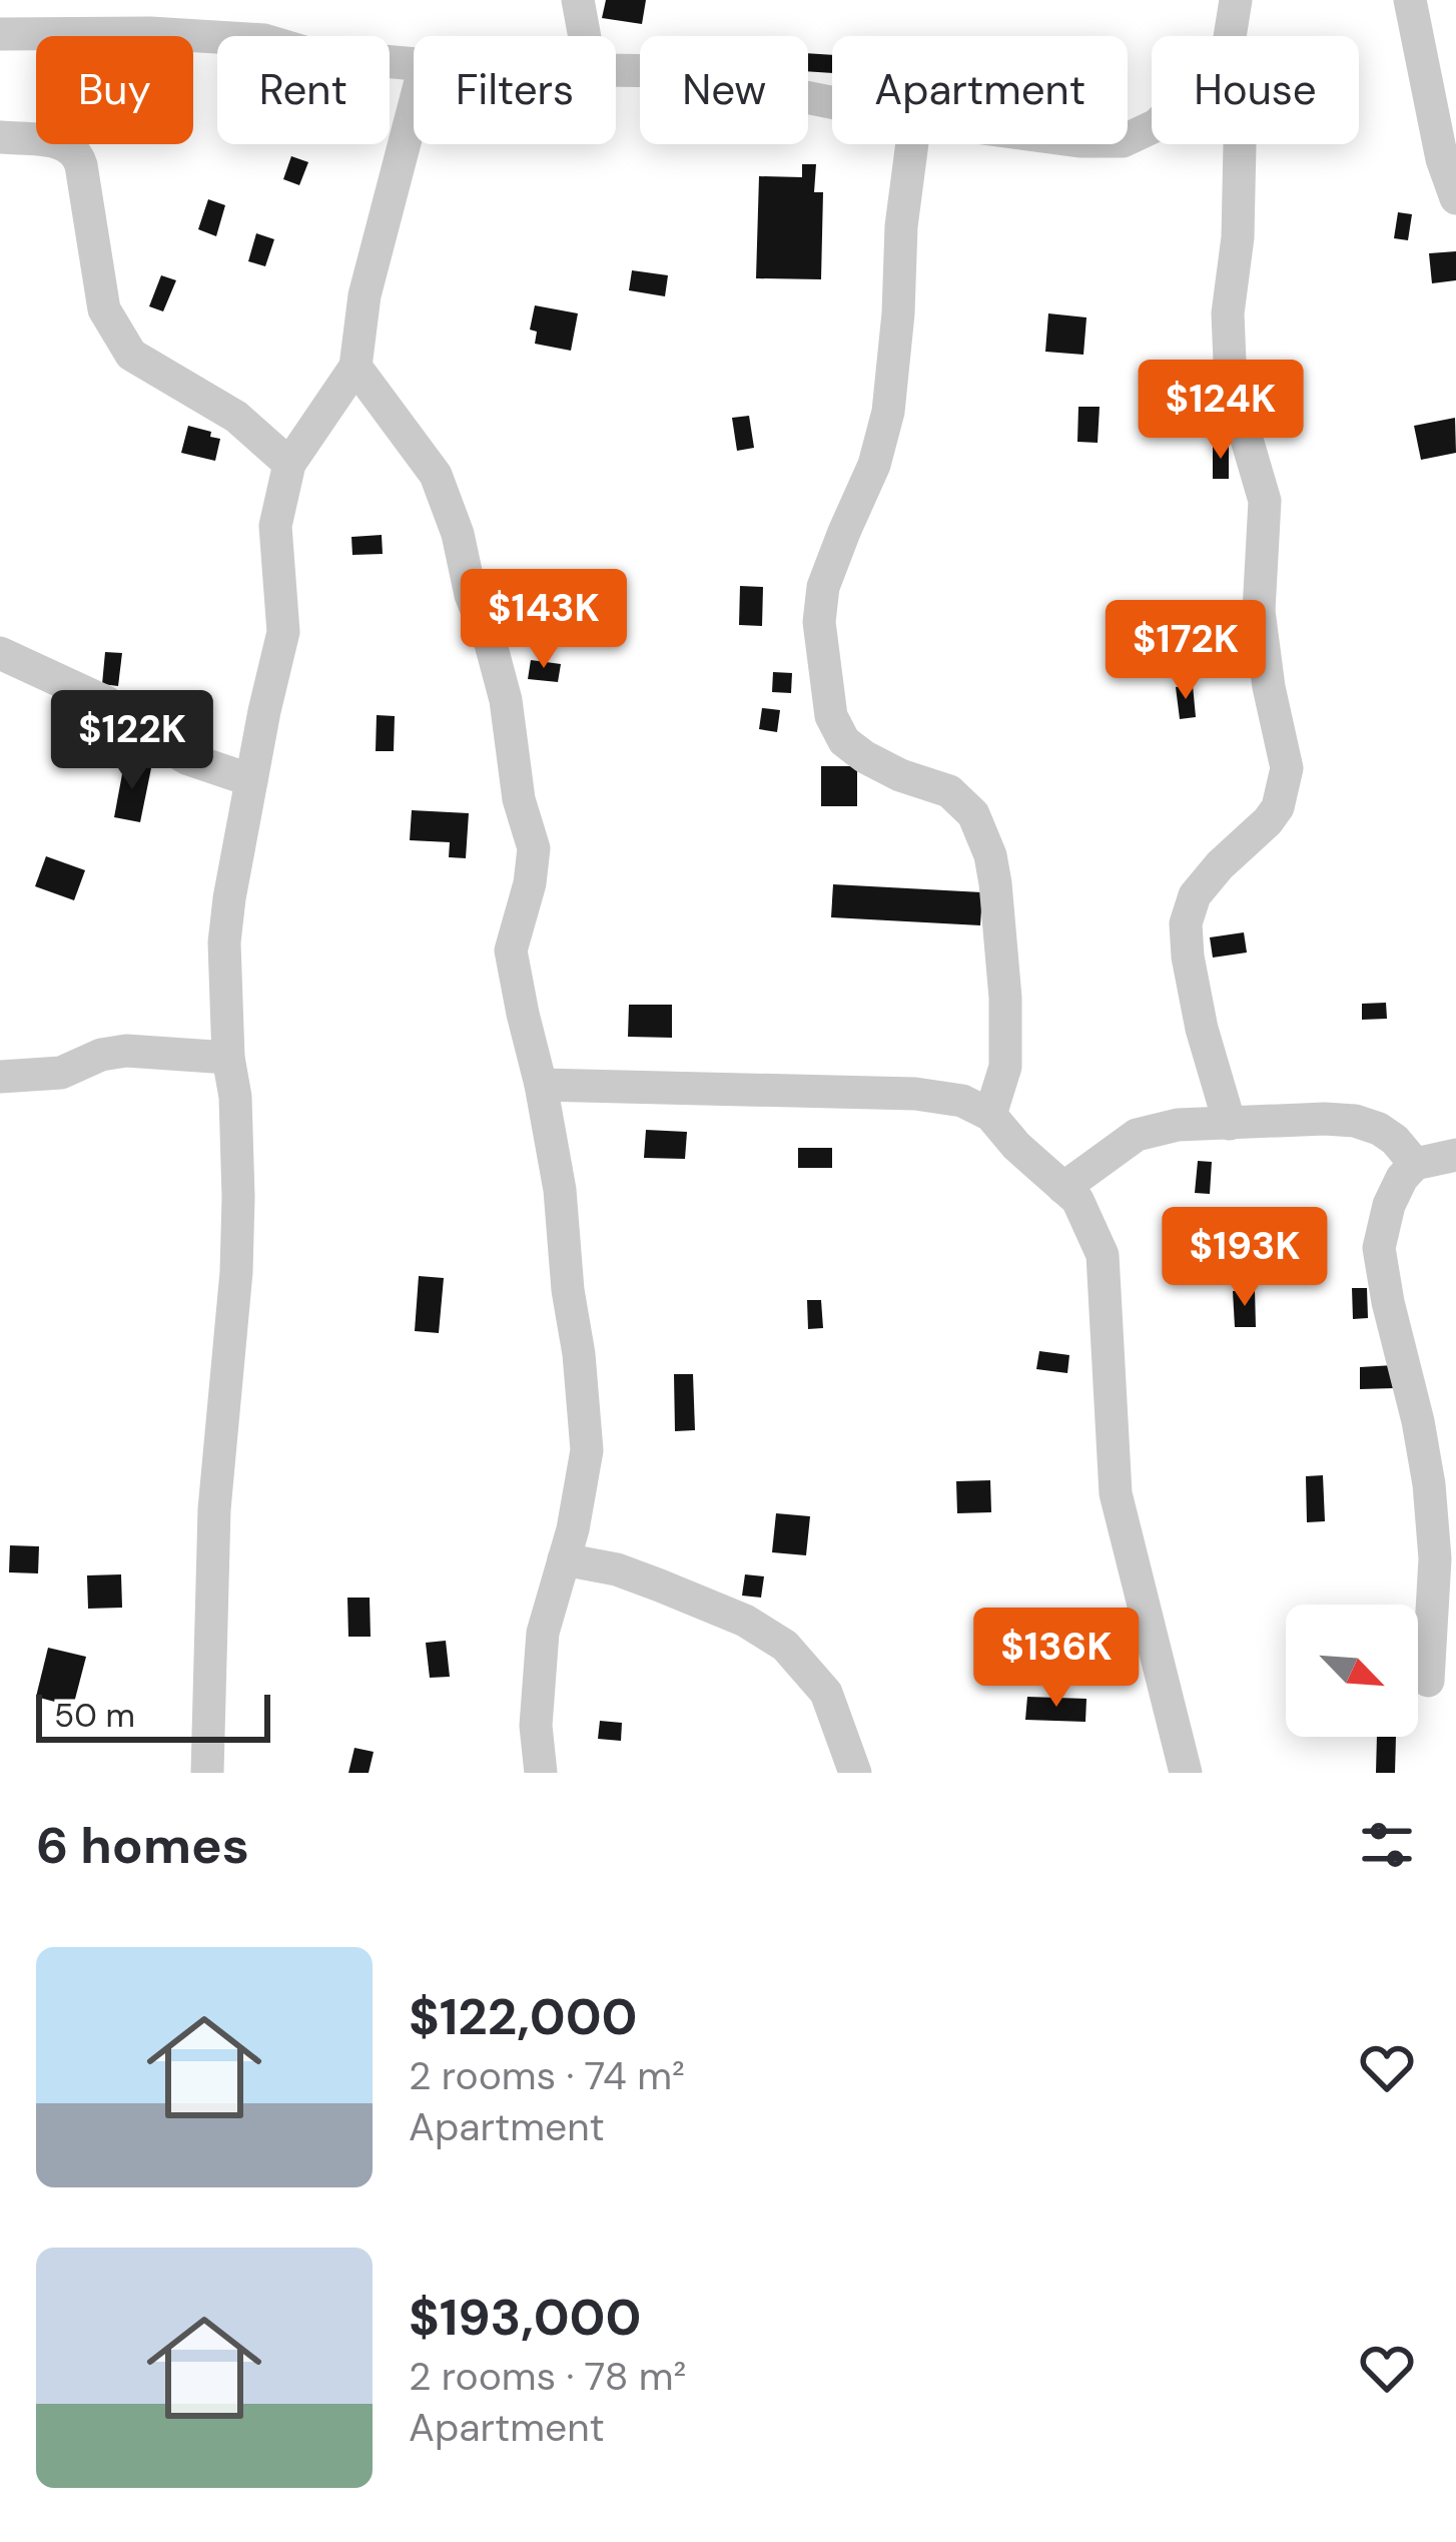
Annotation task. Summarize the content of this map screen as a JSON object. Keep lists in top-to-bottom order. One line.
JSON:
{"scale_bar":"50 m","north":"bottom right","page":{"chip":["Buy","Rent","Filters","New","Apartment","House"],"price":["$124K","$143K","$172K","$122K","$193K","$136K"],"scale":"50 m","heading":"6 homes","list":[{"name":"$122,000","note":"2 rooms · 74 m² · Apartment"},{"name":"$193,000","note":"2 rooms · 78 m² · Apartment"}]}}
